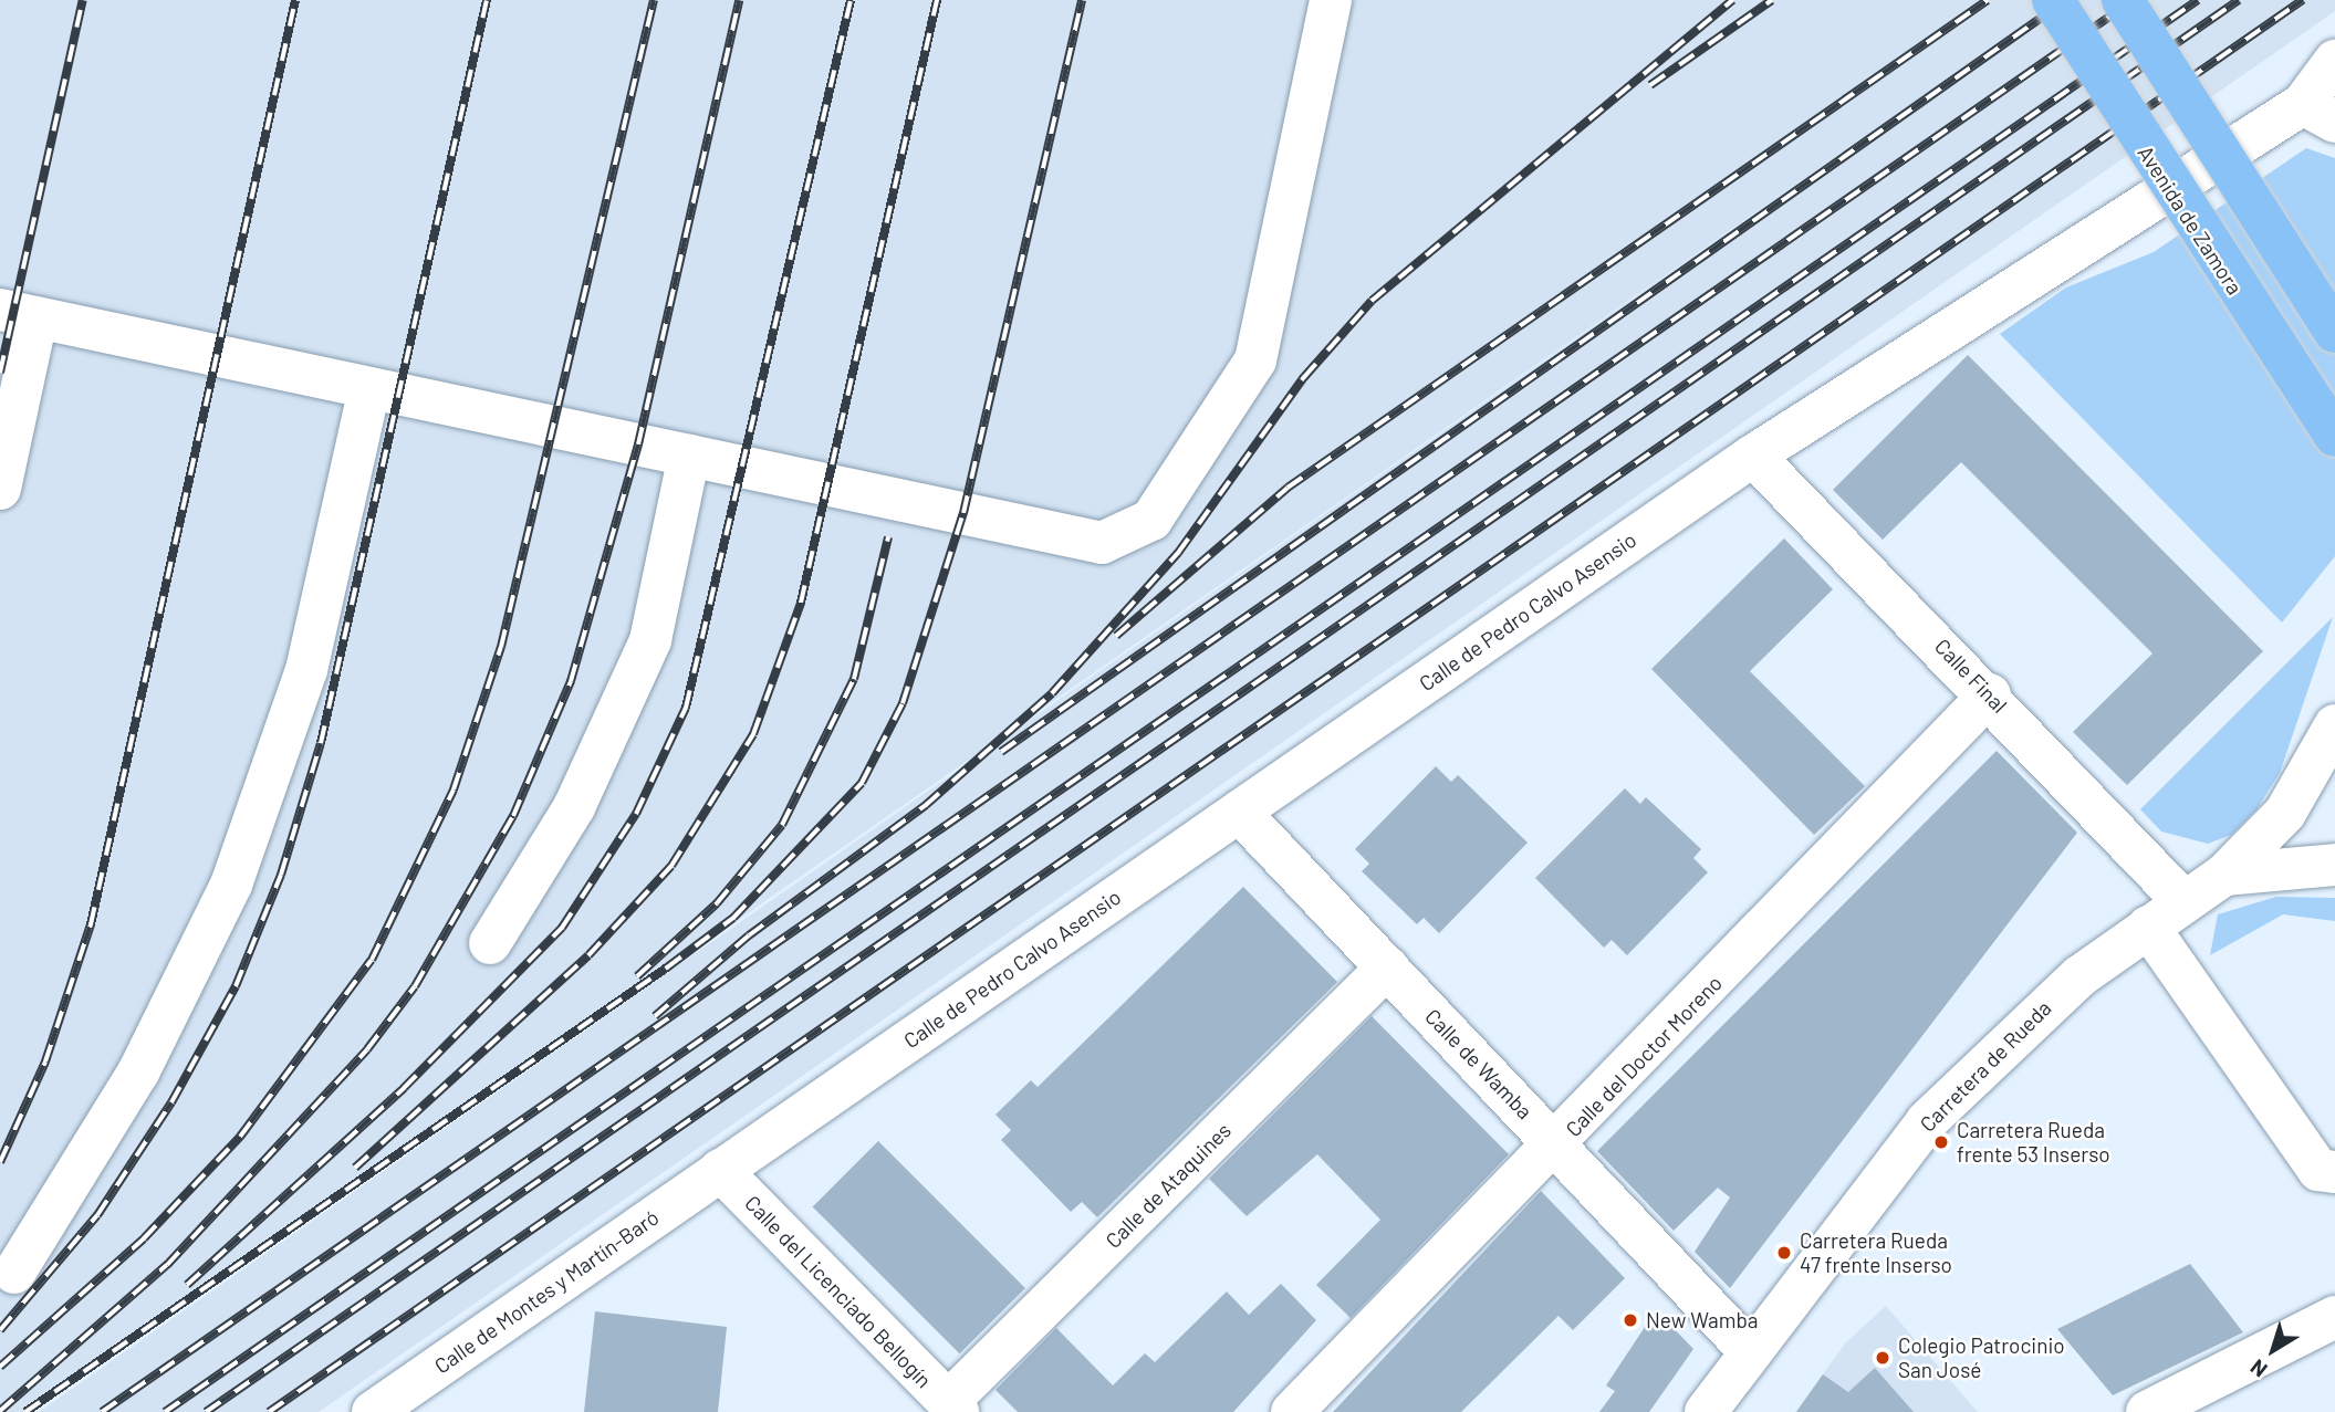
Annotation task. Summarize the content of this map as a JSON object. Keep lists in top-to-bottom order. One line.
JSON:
{"streets":{"highway":["Avenida de Zamora"],"street":["Calle de Pedro Calvo Asensio","Calle Final","Calle del Doctor Moreno","Calle de Wamba","Carretera de Rueda","Calle de Ataquines","Calle de Montes y Martín-Baró","Calle del Licenciado Bellogín"]},"crossings":[["Calle de Pedro Calvo Asensio","Calle Final"],["Calle de Pedro Calvo Asensio","Calle de Wamba"],["Calle de Pedro Calvo Asensio","Calle de Montes y Martín-Baró"],["Calle de Pedro Calvo Asensio","Calle del Licenciado Bellogín"],["Calle Final","Calle del Doctor Moreno"],["Calle Final","Carretera de Rueda"],["Calle del Doctor Moreno","Calle de Wamba"],["Calle de Wamba","Carretera de Rueda"],["Calle de Wamba","Calle de Ataquines"],["Calle de Ataquines","Calle del Licenciado Bellogín"],["Calle de Montes y Martín-Baró","Calle del Licenciado Bellogín"]],"places":["Carretera Rueda frente 53 Inserso","Carretera Rueda 47 frente Inserso","New Wamba","Colegio Patrocinio San José"],"north":"bottom left"}
